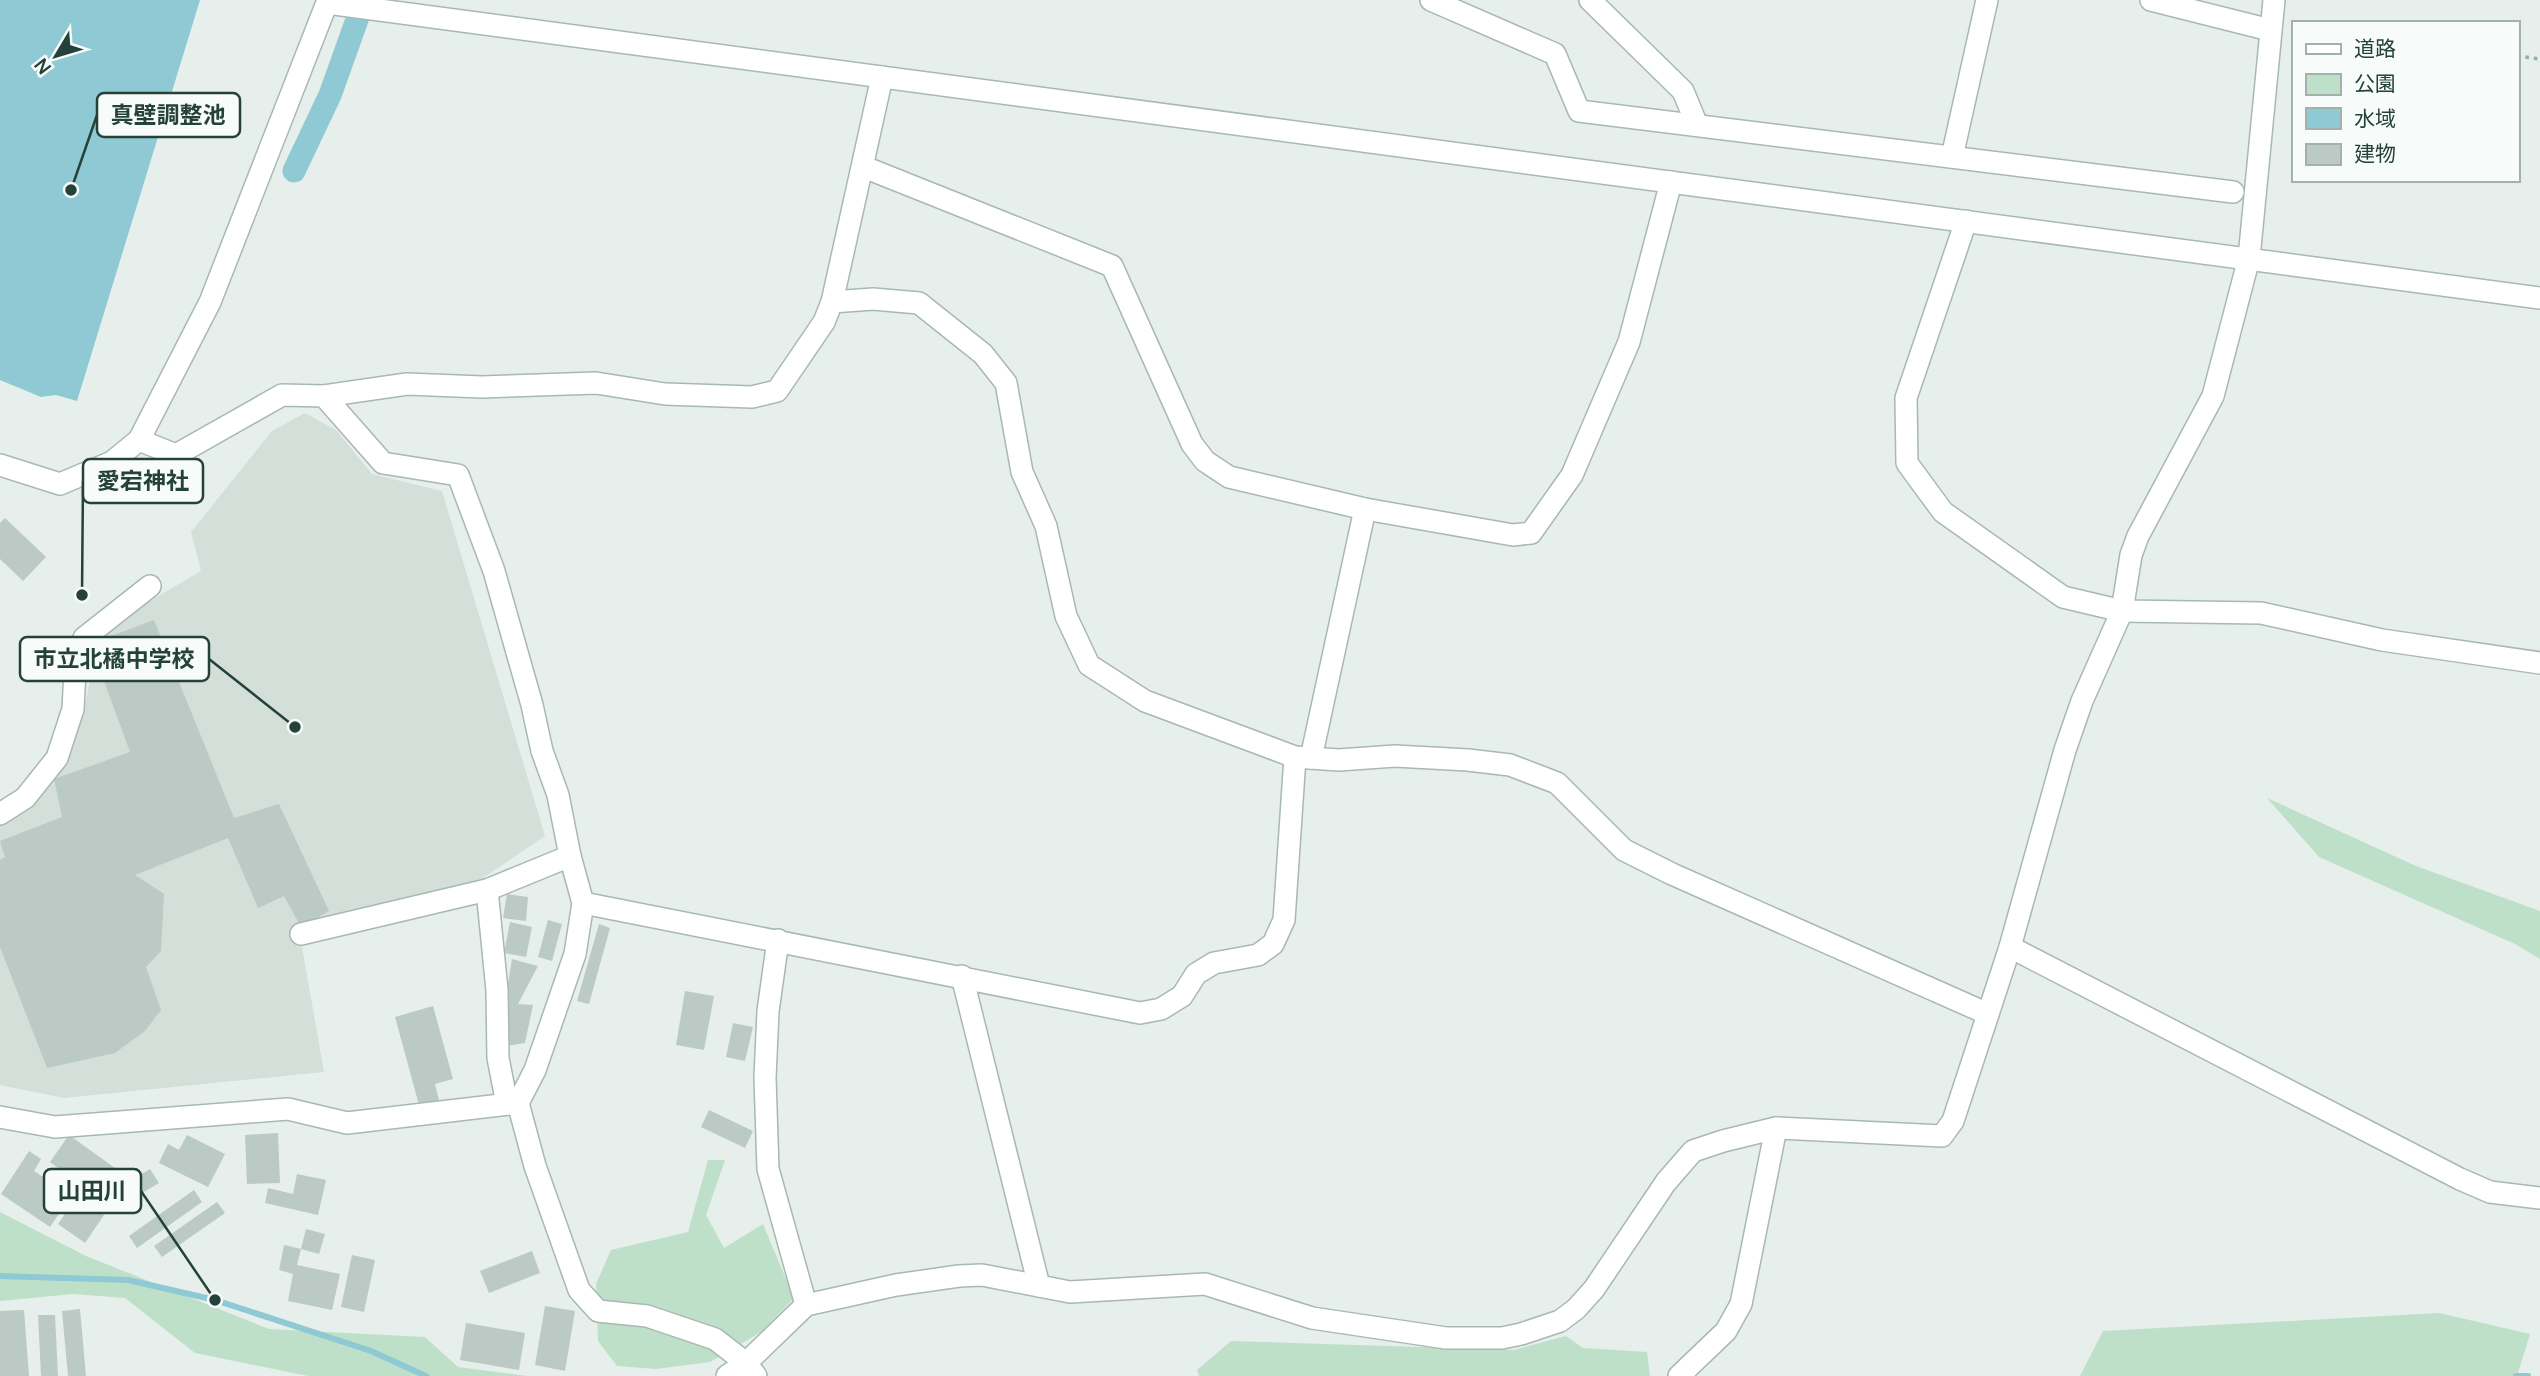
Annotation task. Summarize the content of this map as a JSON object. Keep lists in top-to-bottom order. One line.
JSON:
{"places":["真壁調整池","愛宕神社","市立北橘中学校","山田川"],"legend":["道路","公園","水域","建物"],"north":"bottom left"}
